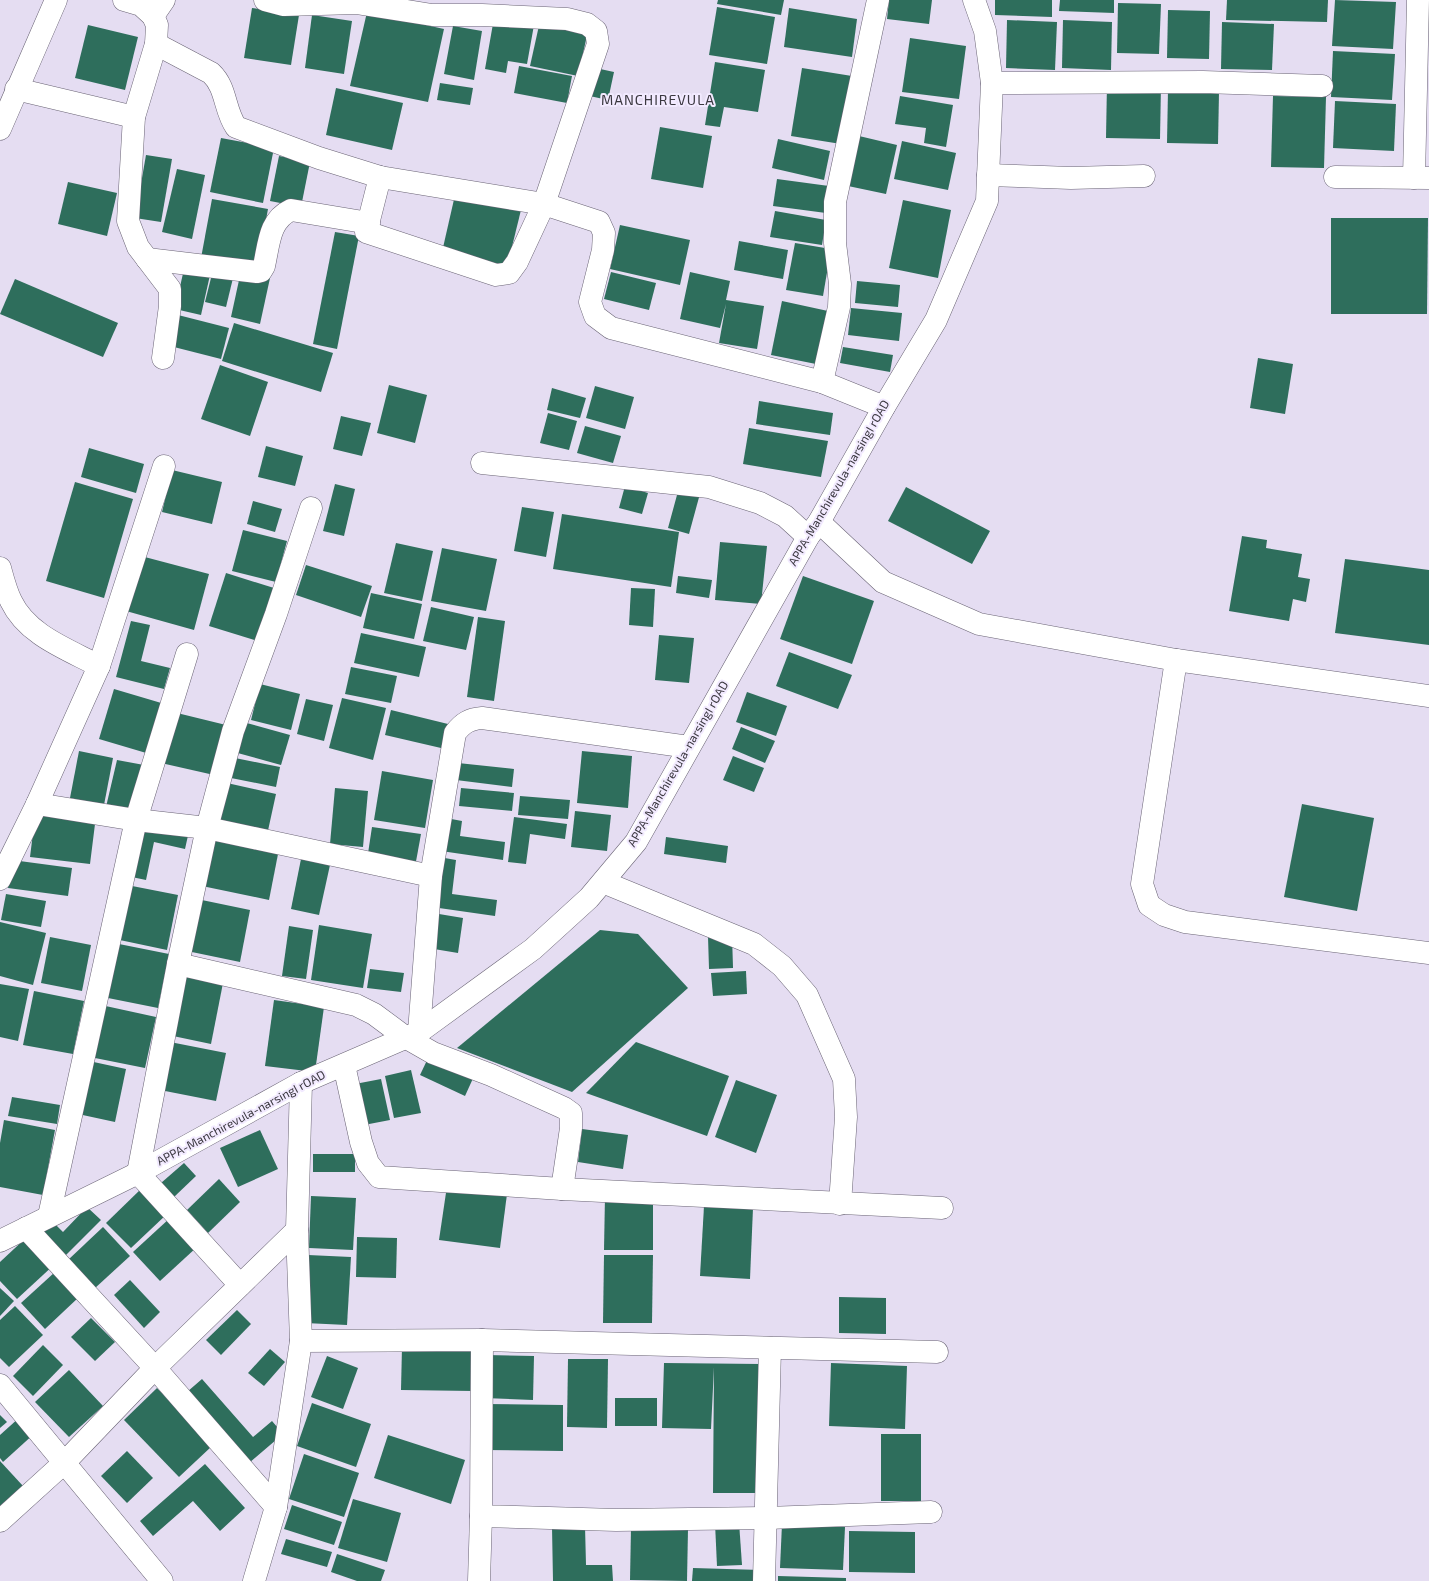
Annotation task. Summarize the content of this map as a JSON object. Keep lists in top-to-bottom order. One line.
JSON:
{"streets":{"street":["APPA-Manchirevula-narsingI rOAD"]},"districts":["MANCHIREVULA"]}
